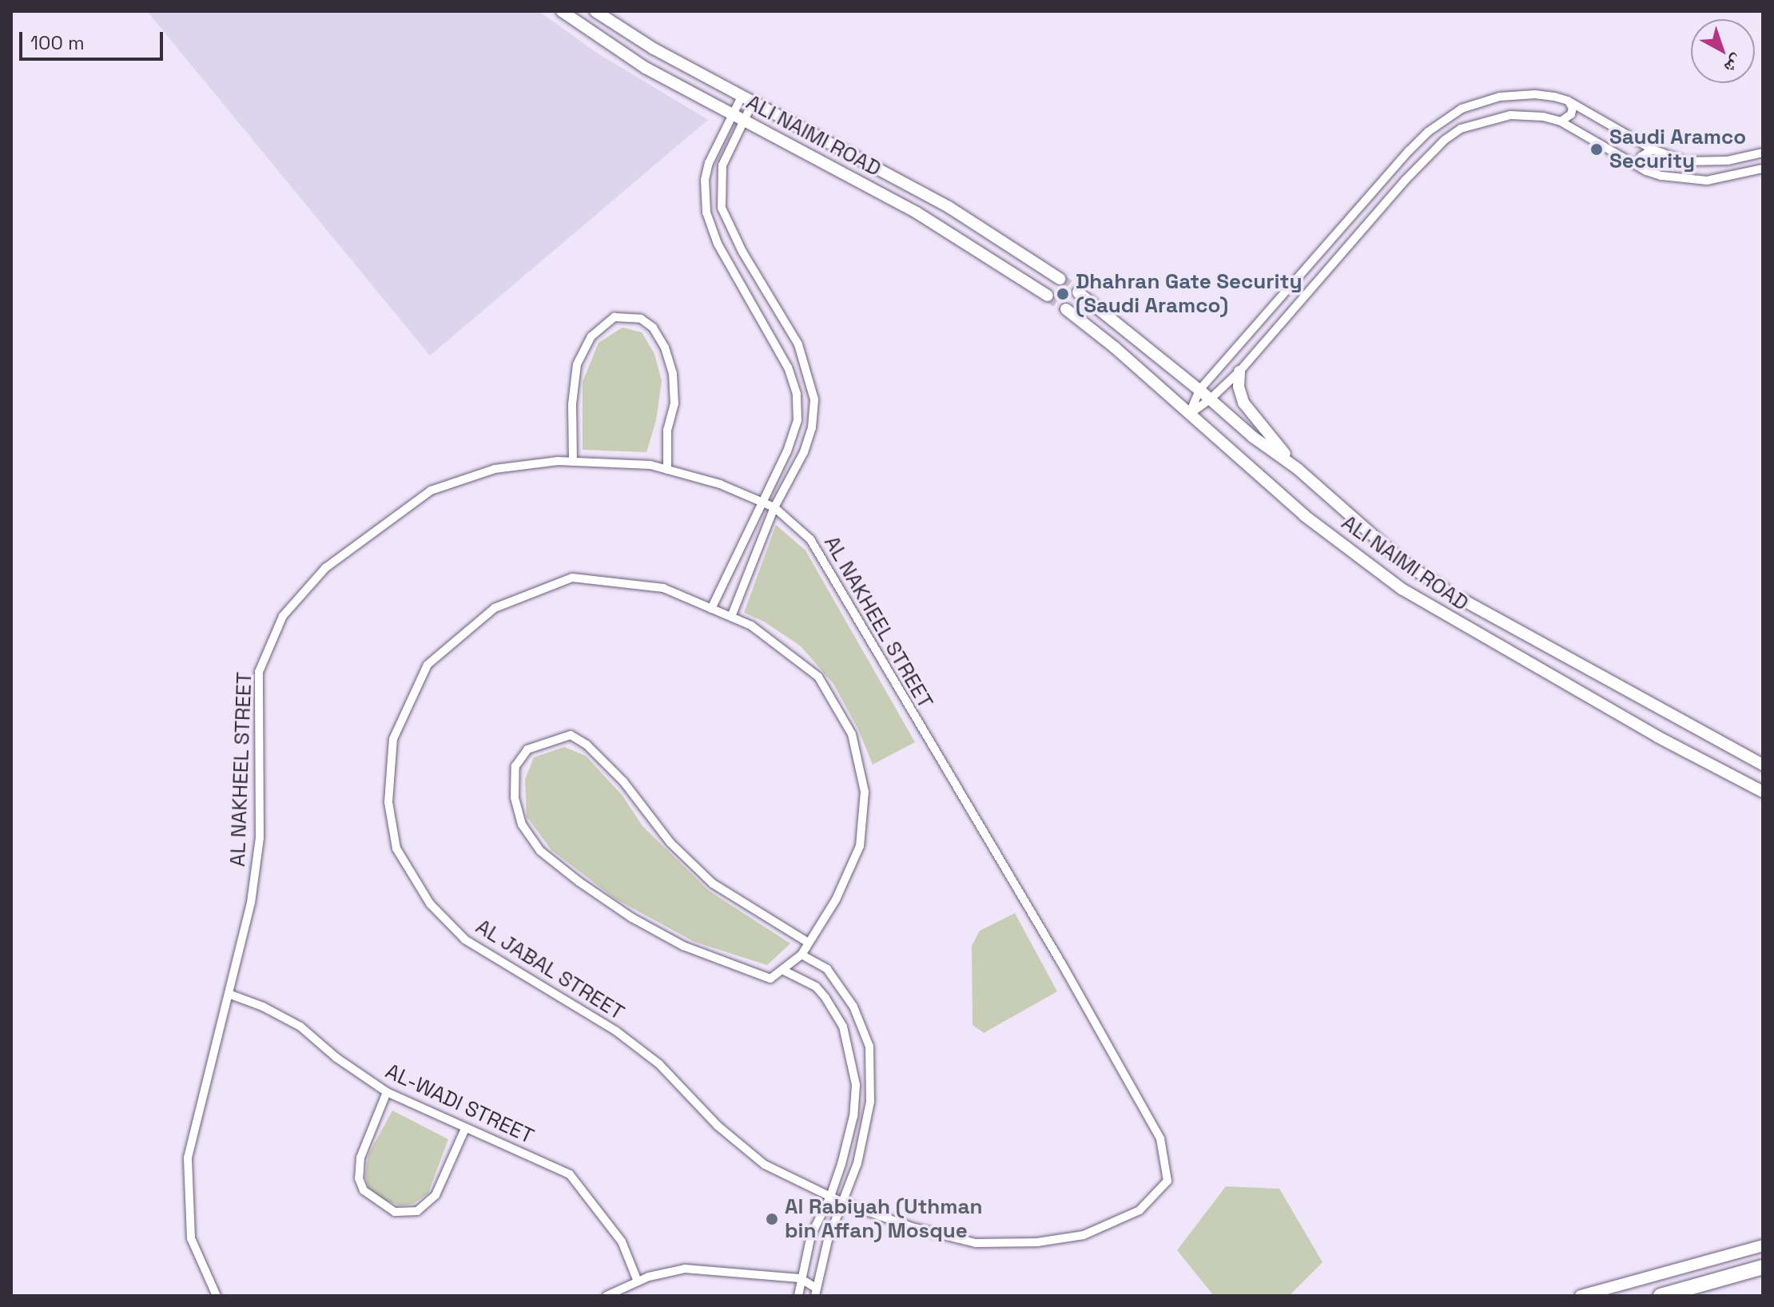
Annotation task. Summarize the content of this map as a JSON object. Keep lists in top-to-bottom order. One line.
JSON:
{"streets":{"main road":["ALI NAIMI ROAD"],"street":["AL NAKHEEL STREET","AL JABAL STREET","AL-WADI STREET"]},"crossings":[["AL NAKHEEL STREET","AL JABAL STREET"],["AL NAKHEEL STREET","AL-WADI STREET"]],"places":["Saudi Aramco Security","Dhahran Gate Security (Saudi Aramco)","Al Rabiyah (Uthman bin Affan) Mosque"],"scale_bar":"100 m","north":"bottom right"}
